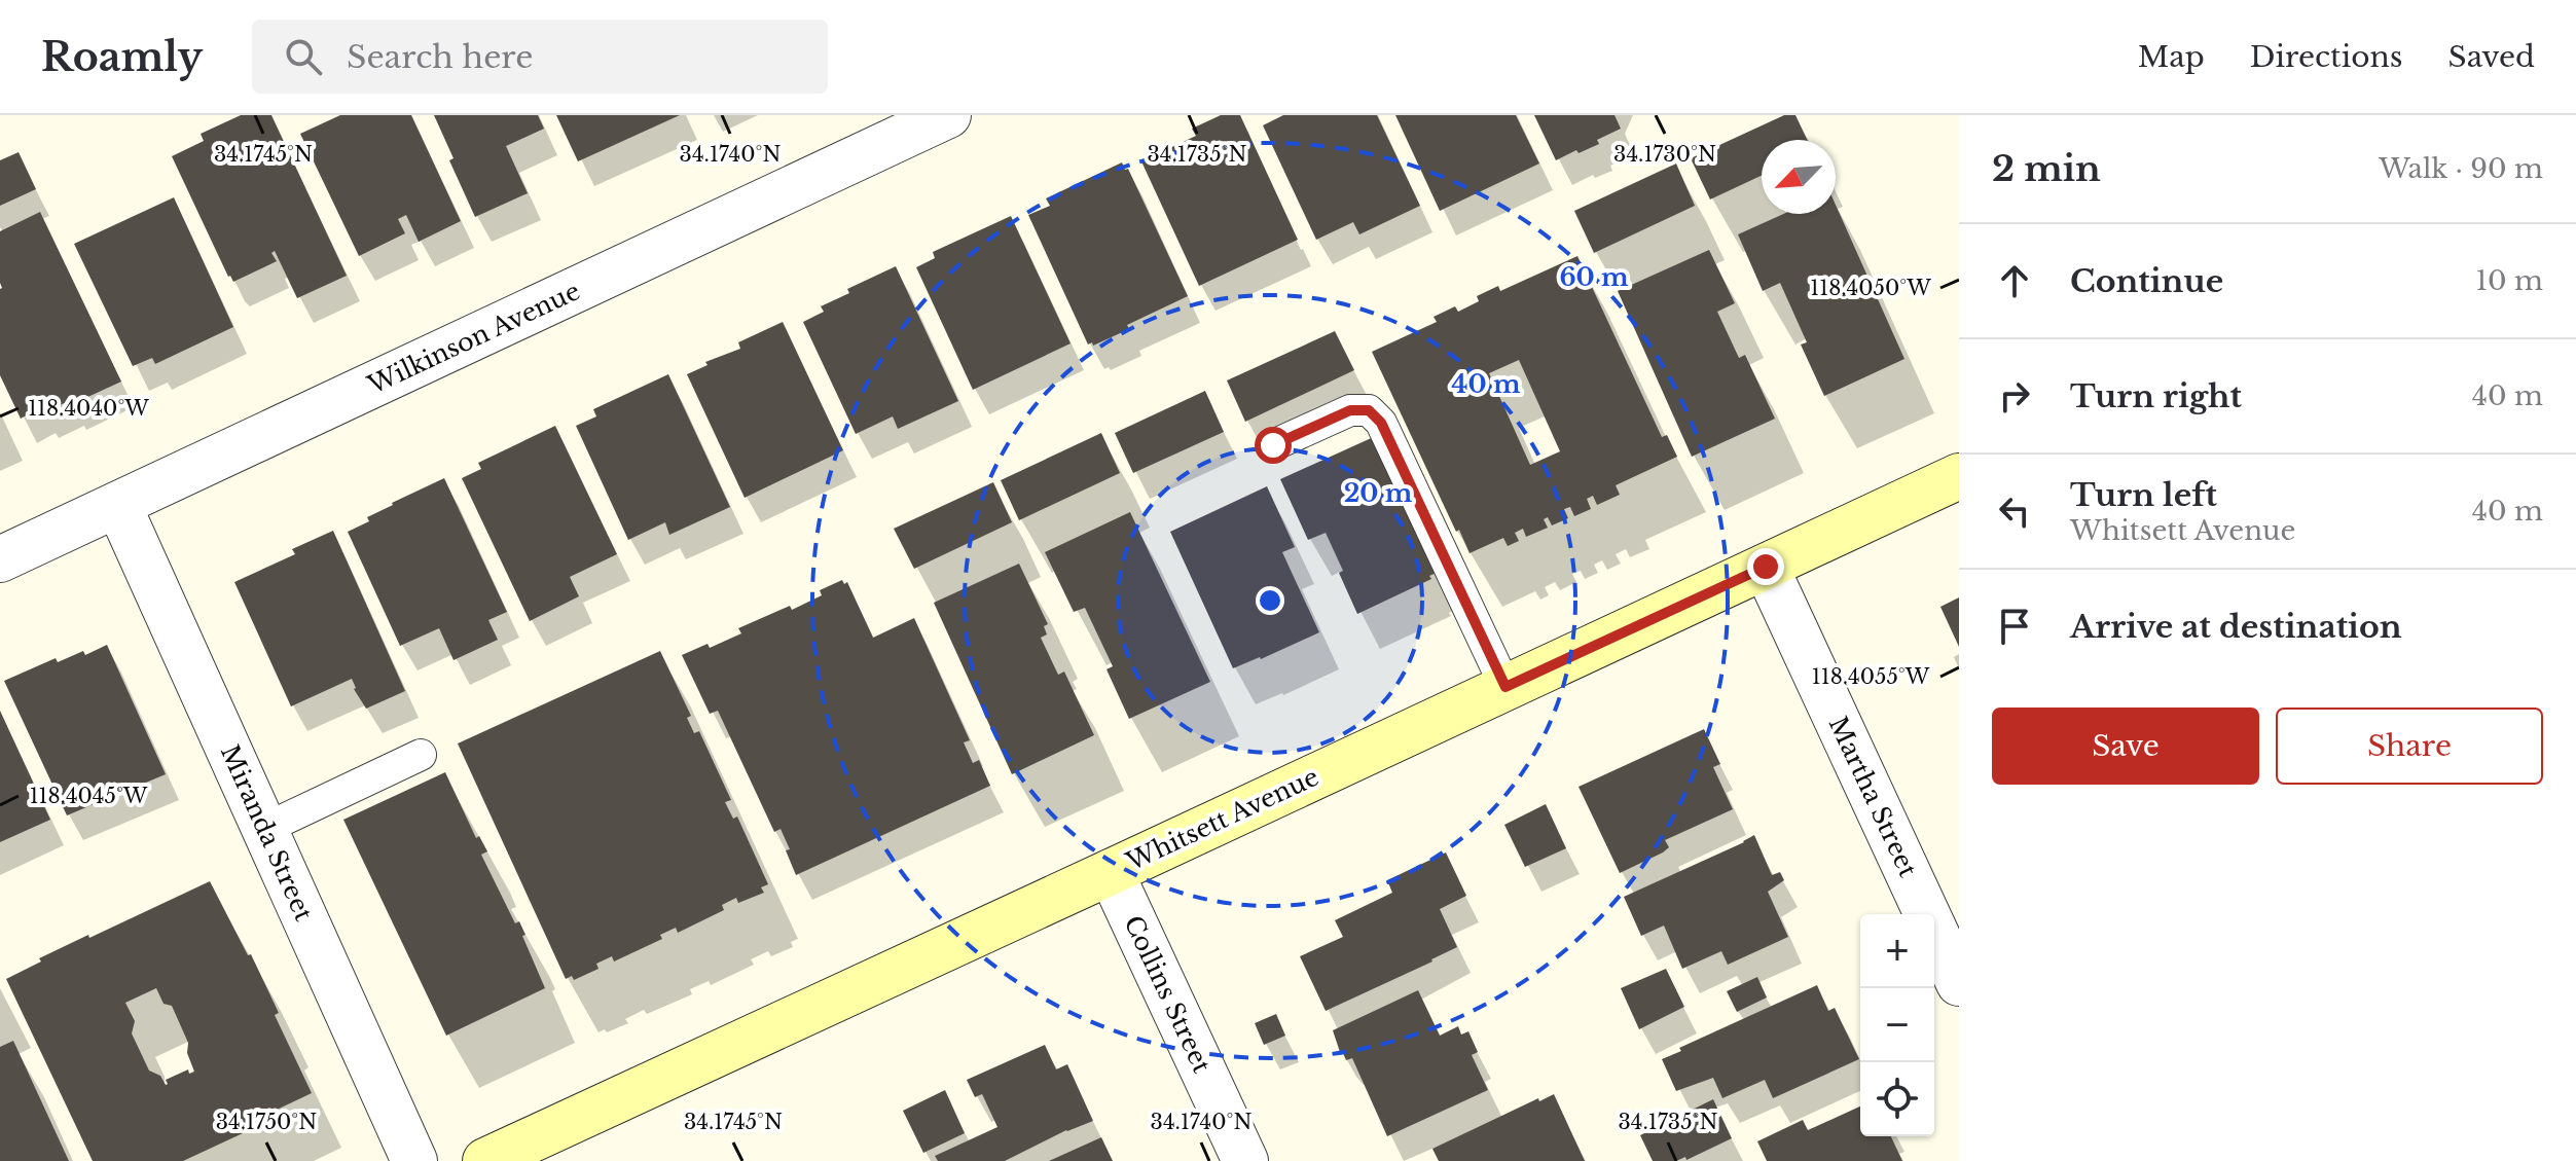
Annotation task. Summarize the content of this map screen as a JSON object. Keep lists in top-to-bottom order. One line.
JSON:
{"streets":{"main road":["Whitsett Avenue"],"street":["Wilkinson Avenue","Martha Street","Miranda Street","Collins Street"]},"crossings":[["Wilkinson Avenue","Miranda Street"],["Martha Street","Whitsett Avenue"],["Whitsett Avenue","Collins Street"]],"north":"bottom left","page":{"header":"Roamly","search":"Search here","nav":["Map","Directions","Saved"],"heading":["2 min","Walk · 90 m"],"list":[["Continue","10 m"],["Turn right","40 m"],["Turn left","Whitsett Avenue","40 m"],"Arrive at destination"],"buttons":["Save","Share"],"map_buttons":["+","−"]},"coordinates":["34.1745°N","34.1740°N","34.1735°N","34.1730°N","118.4050°W","118.4040°W","118.4055°W","118.4045°W","34.1750°N"],"rings":["60 m","40 m","20 m"]}
